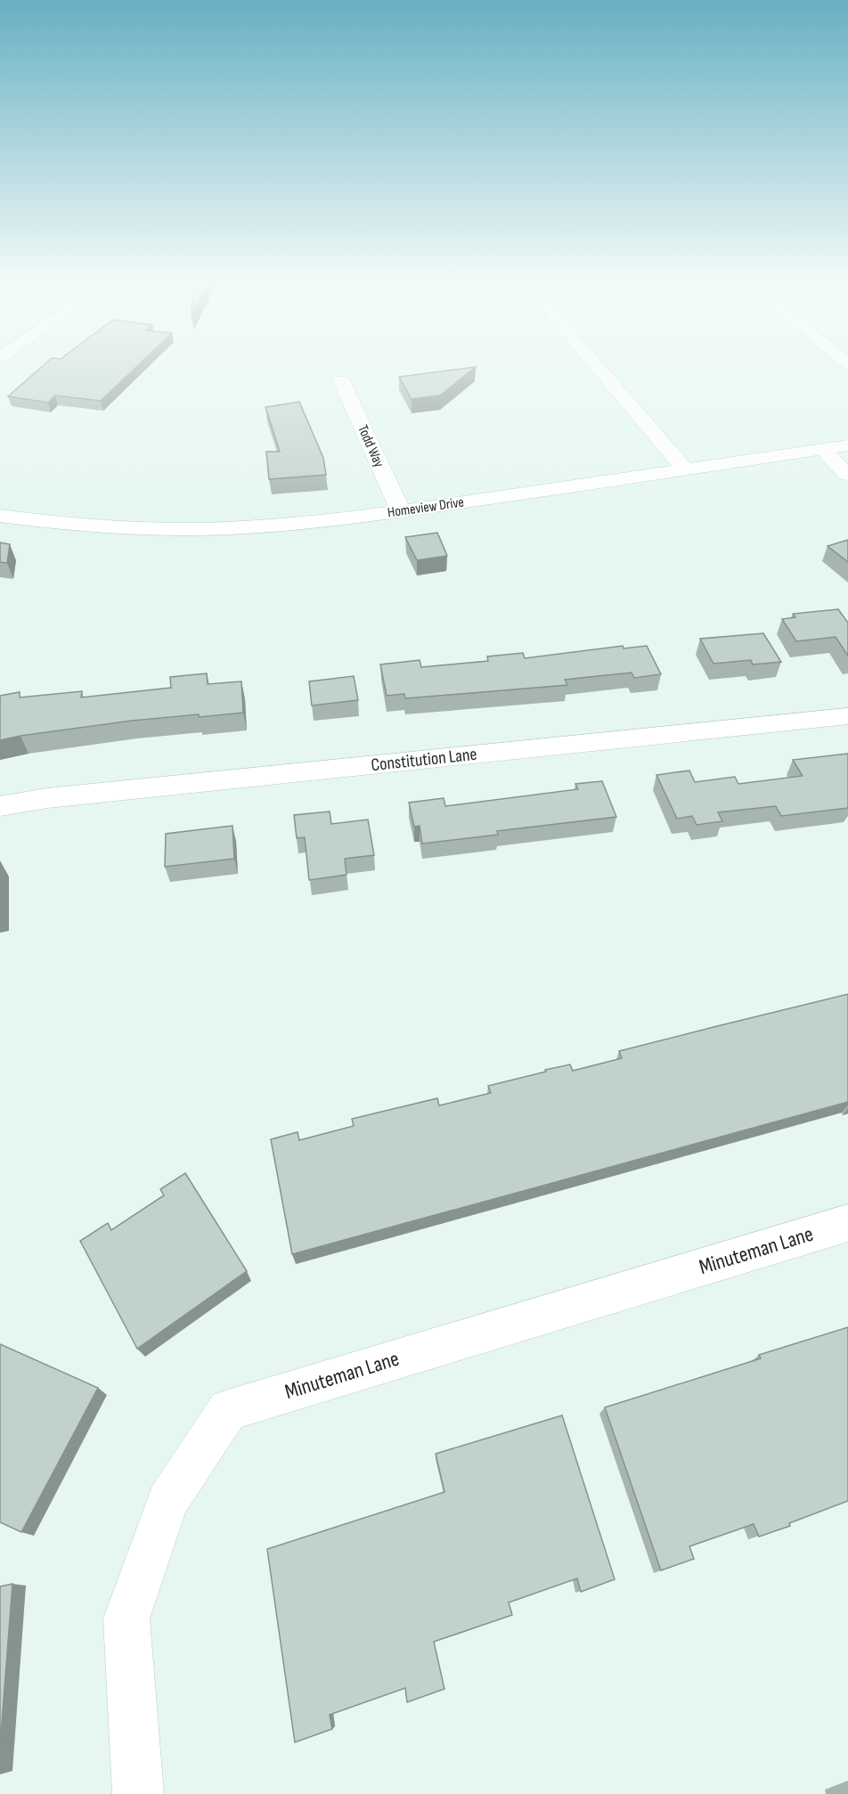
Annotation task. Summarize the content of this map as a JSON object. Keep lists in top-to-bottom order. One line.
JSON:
{"streets":{"street":["Todd Way","Homeview Drive","Constitution Lane","Minuteman Lane"]},"crossings":[["Todd Way","Homeview Drive"]]}
